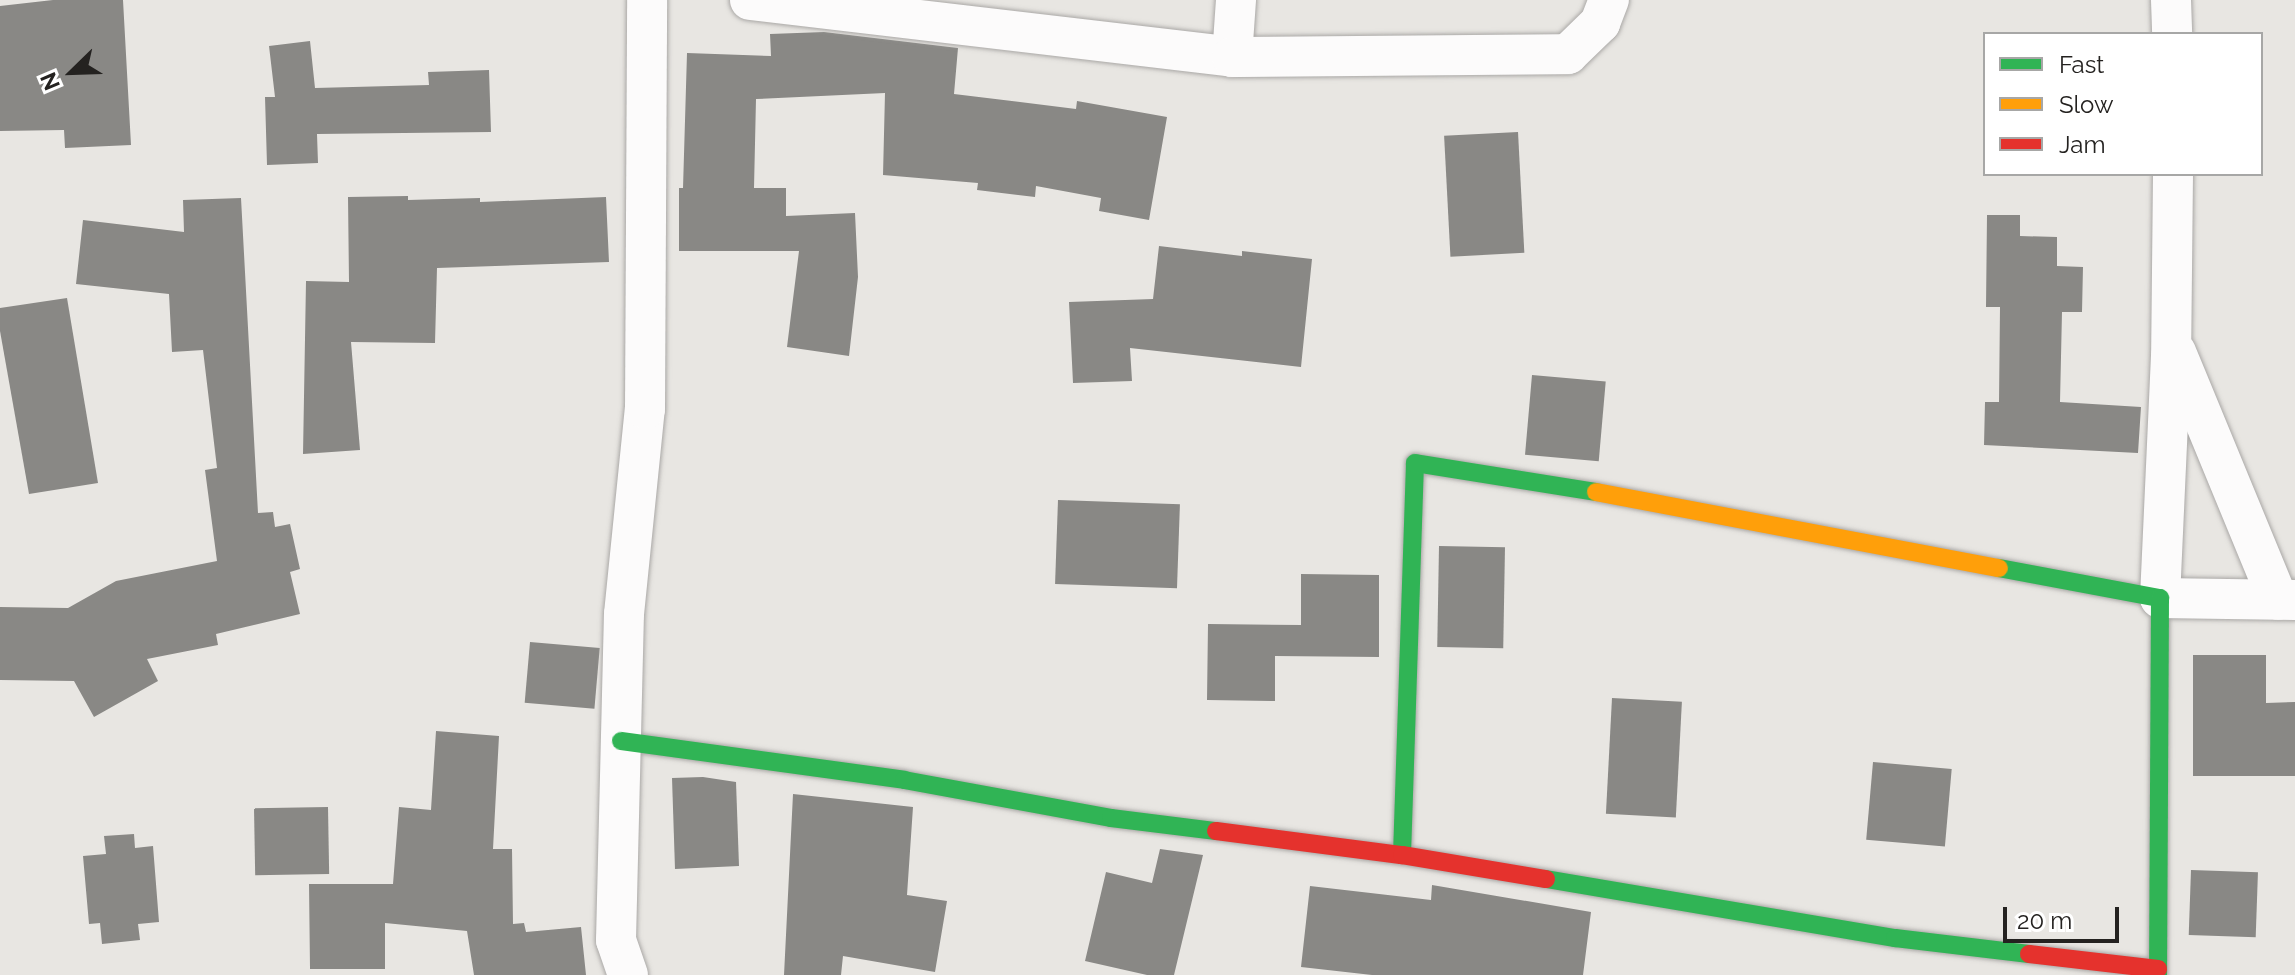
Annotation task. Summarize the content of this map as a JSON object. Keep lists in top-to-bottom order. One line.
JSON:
{"legend":["Fast","Slow","Jam"],"scale_bar":"20 m","north":"bottom left"}
